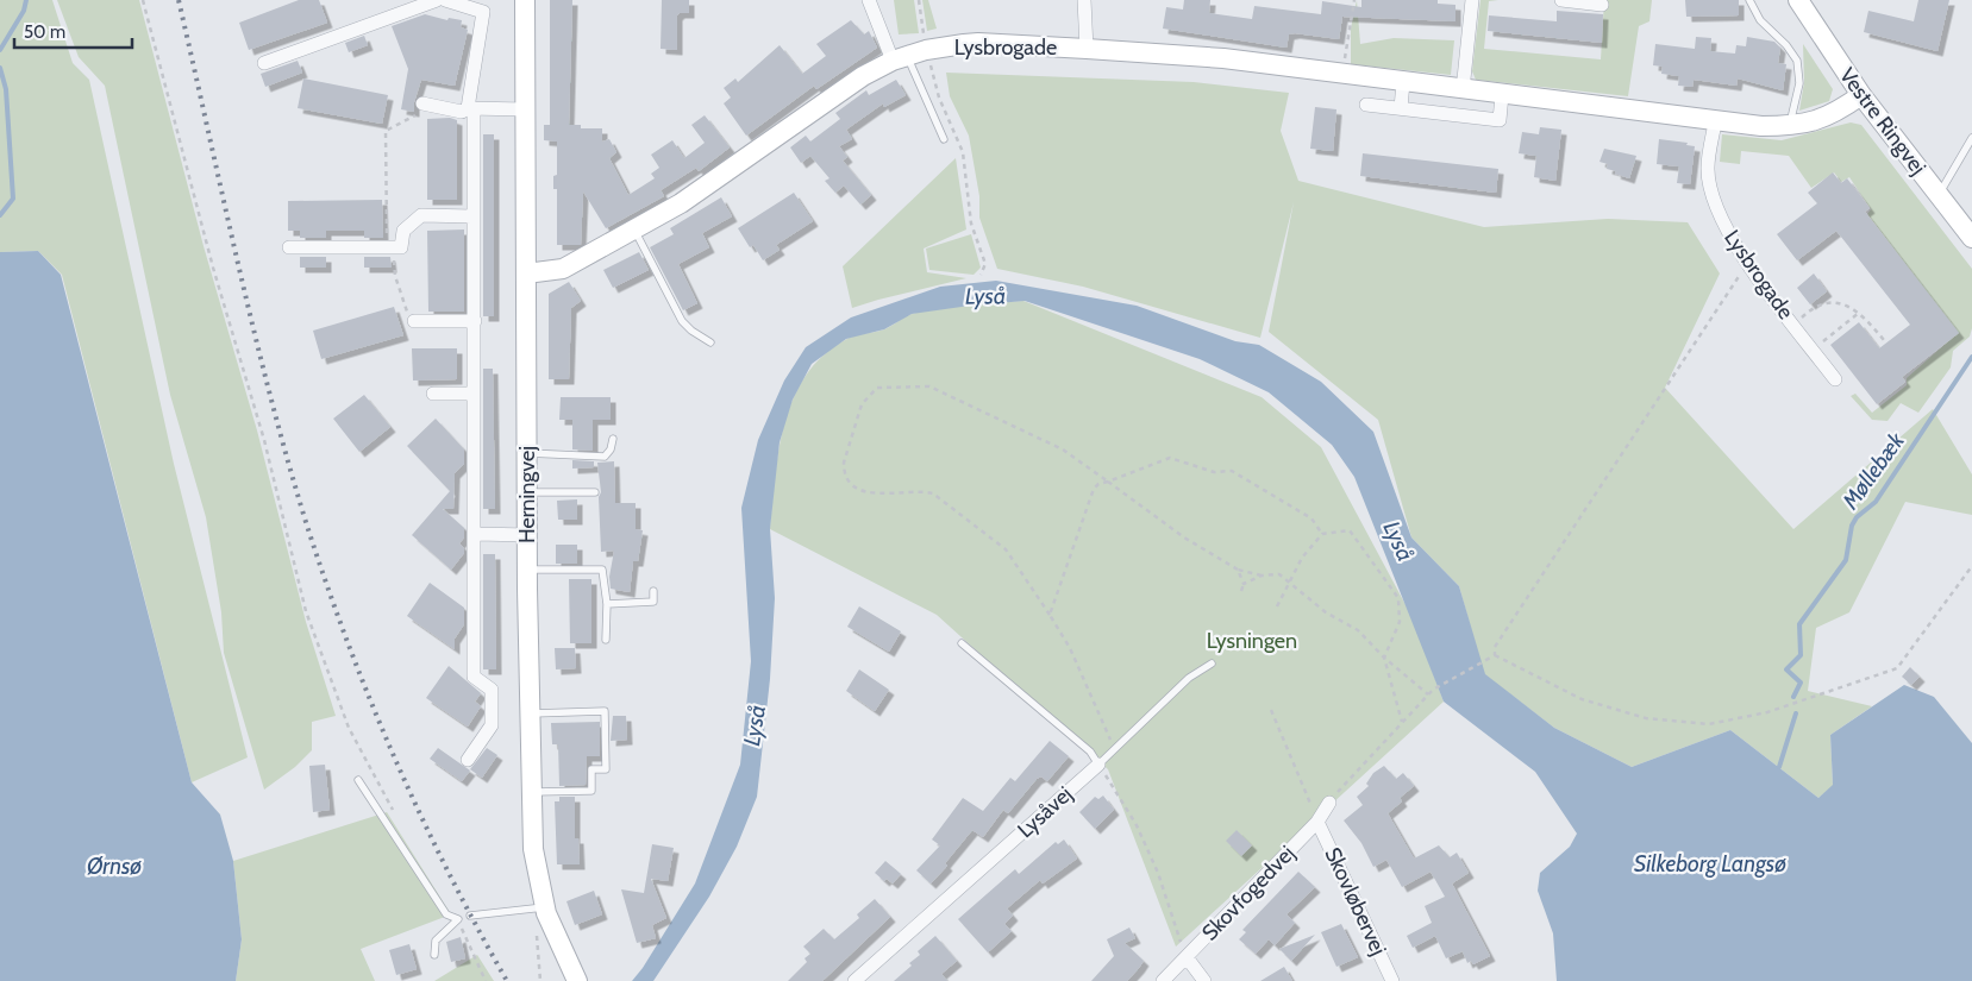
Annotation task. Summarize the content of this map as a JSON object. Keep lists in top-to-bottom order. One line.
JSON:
{"streets":{"street":["Lysbrogade","Vestre Ringvej","Herningvej","Lysåvej","Skovfogedvej","Skovløbervej"]},"crossings":[["Lysbrogade","Vestre Ringvej"],["Lysbrogade","Herningvej"],["Skovfogedvej","Skovløbervej"]],"water":["Lyså","Møllebæk","Silkeborg Langsø","Ørnsø"],"parks":["Lysningen"],"scale_bar":"50 m"}
